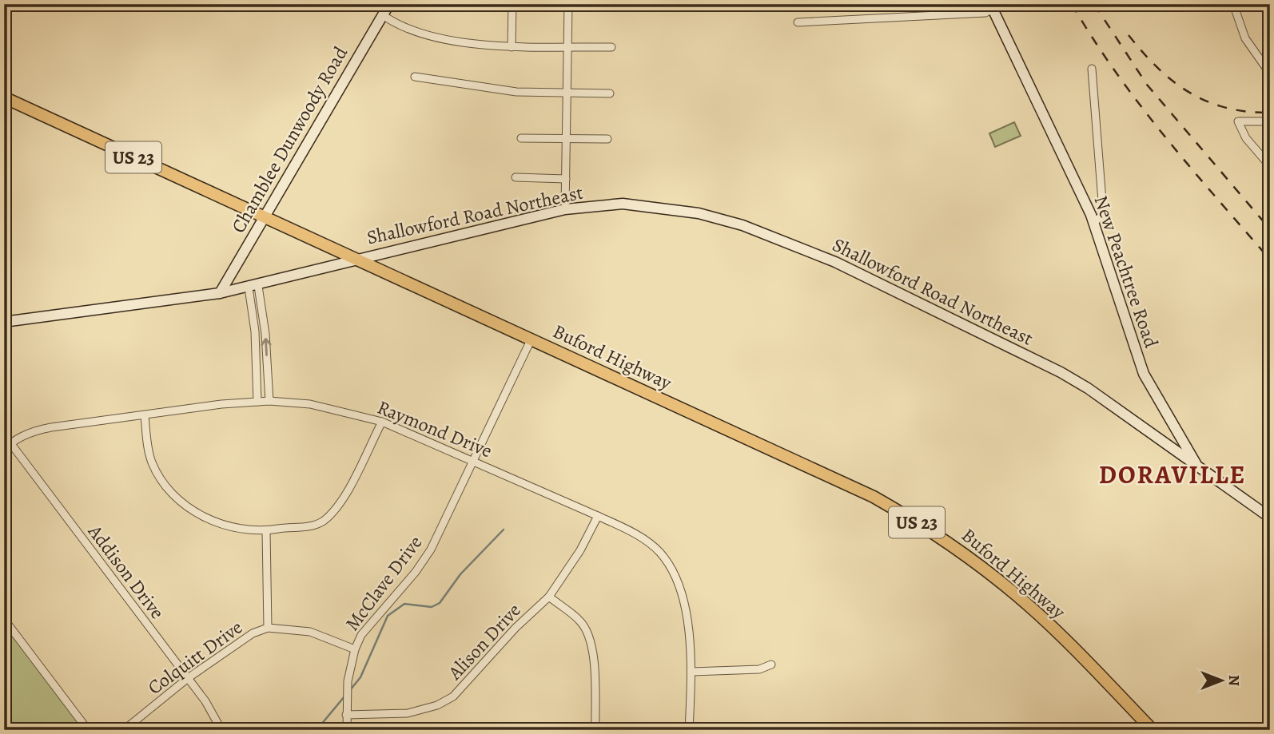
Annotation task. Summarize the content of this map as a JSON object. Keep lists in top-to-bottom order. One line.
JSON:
{"streets":{"main road":["US 23","Buford Highway"],"street":["Chamblee Dunwoody Road","Shallowford Road Northeast","New Peachtree Road","Raymond Drive","Addison Drive","McClave Drive","Alison Drive","Colquitt Drive"]},"crossings":[["Chamblee Dunwoody Road","Shallowford Road Northeast"],["Chamblee Dunwoody Road","Buford Highway"],["Shallowford Road Northeast","New Peachtree Road"],["Shallowford Road Northeast","Buford Highway"],["Buford Highway","McClave Drive"],["Raymond Drive","Addison Drive"],["Raymond Drive","McClave Drive"],["Raymond Drive","Alison Drive"],["Addison Drive","Colquitt Drive"],["McClave Drive","Alison Drive"],["McClave Drive","Colquitt Drive"]],"districts":["DORAVILLE"],"north":"right"}
